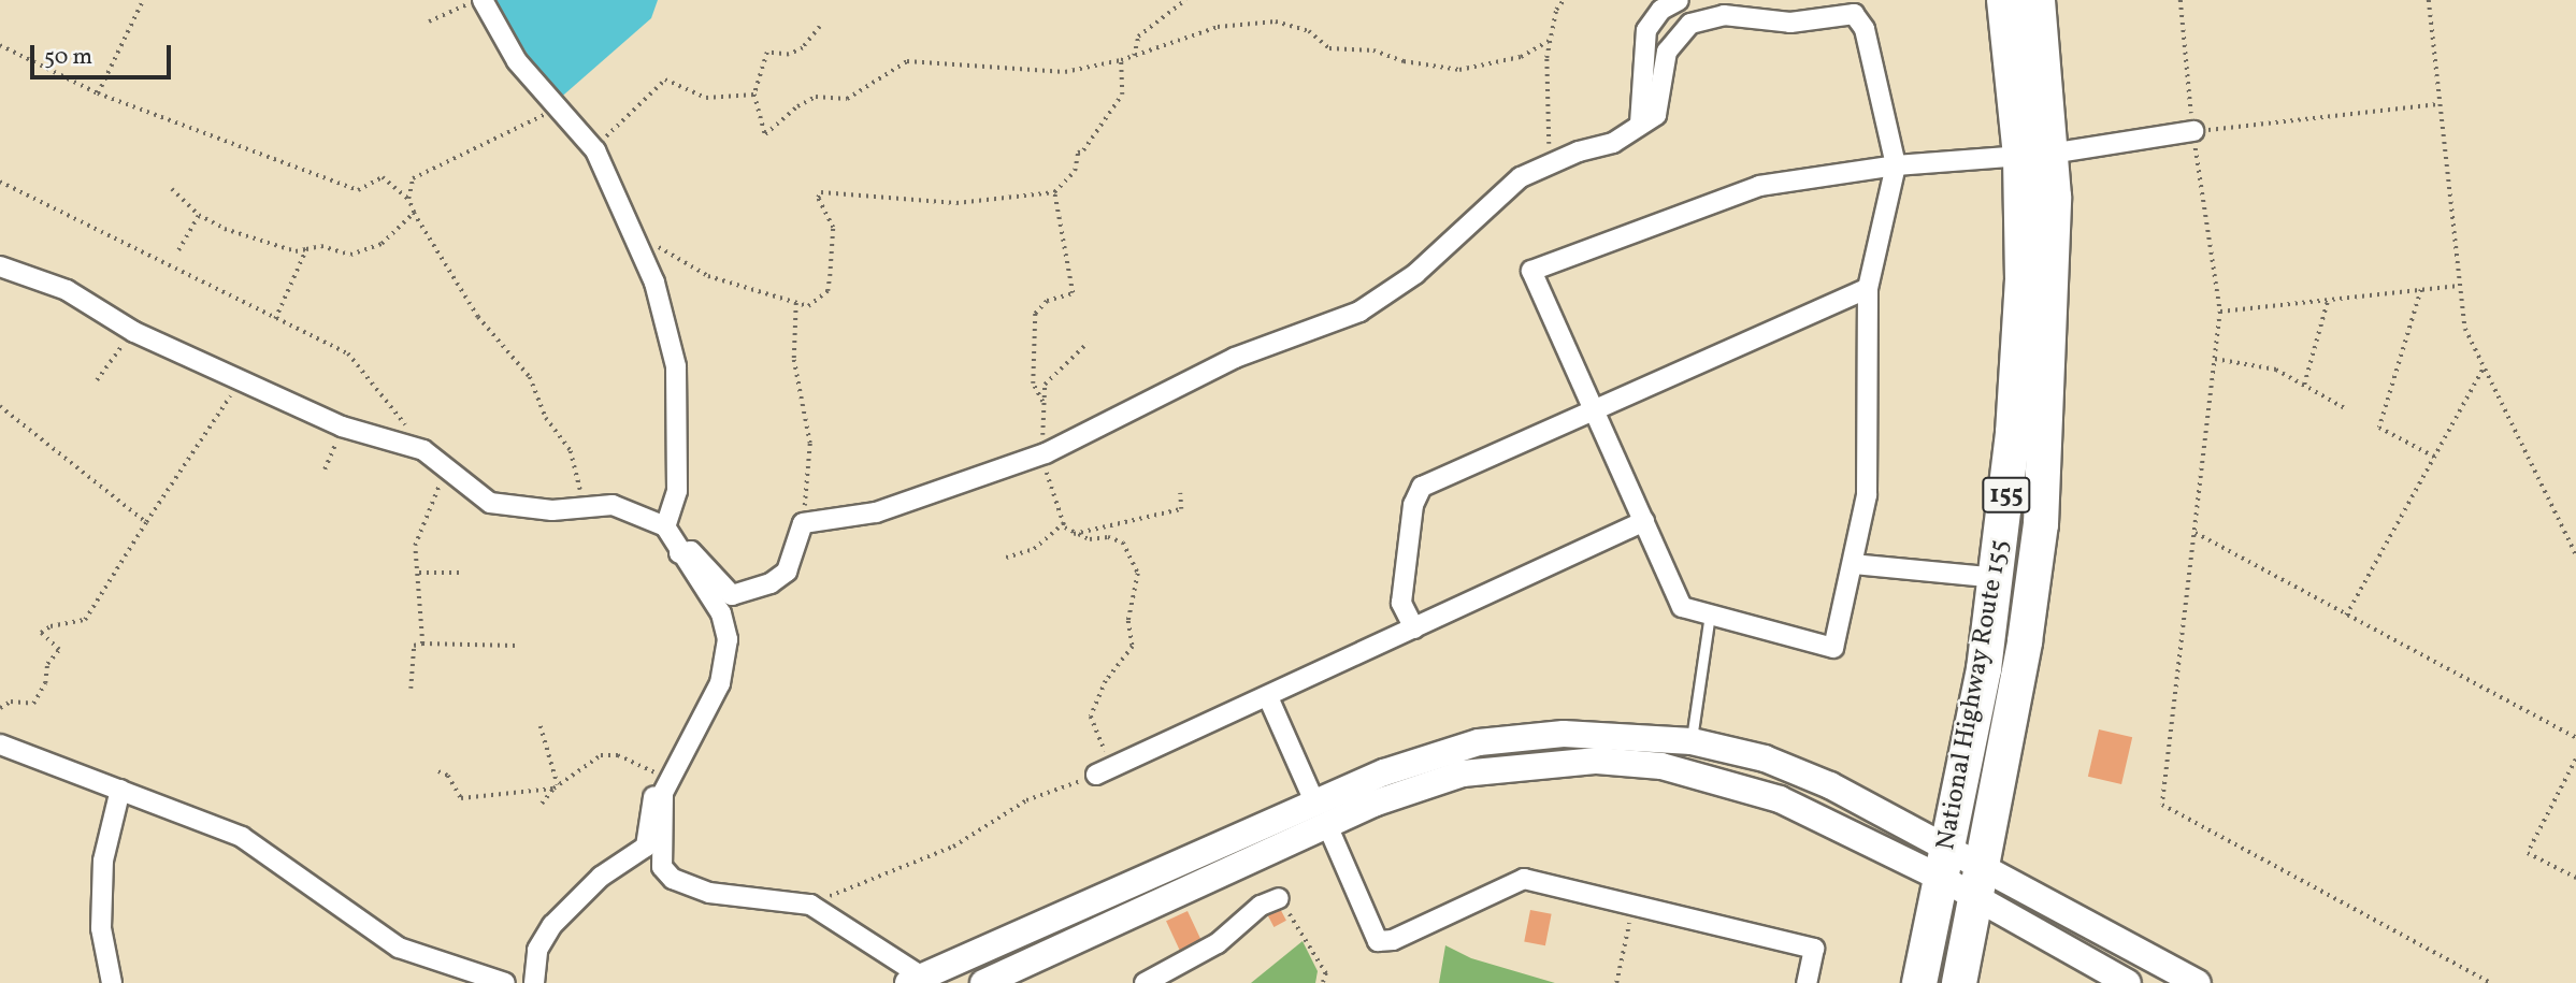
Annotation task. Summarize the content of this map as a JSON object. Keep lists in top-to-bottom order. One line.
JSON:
{"streets":{"highway":["155","National Highway Route 155"]},"scale_bar":"50 m"}
